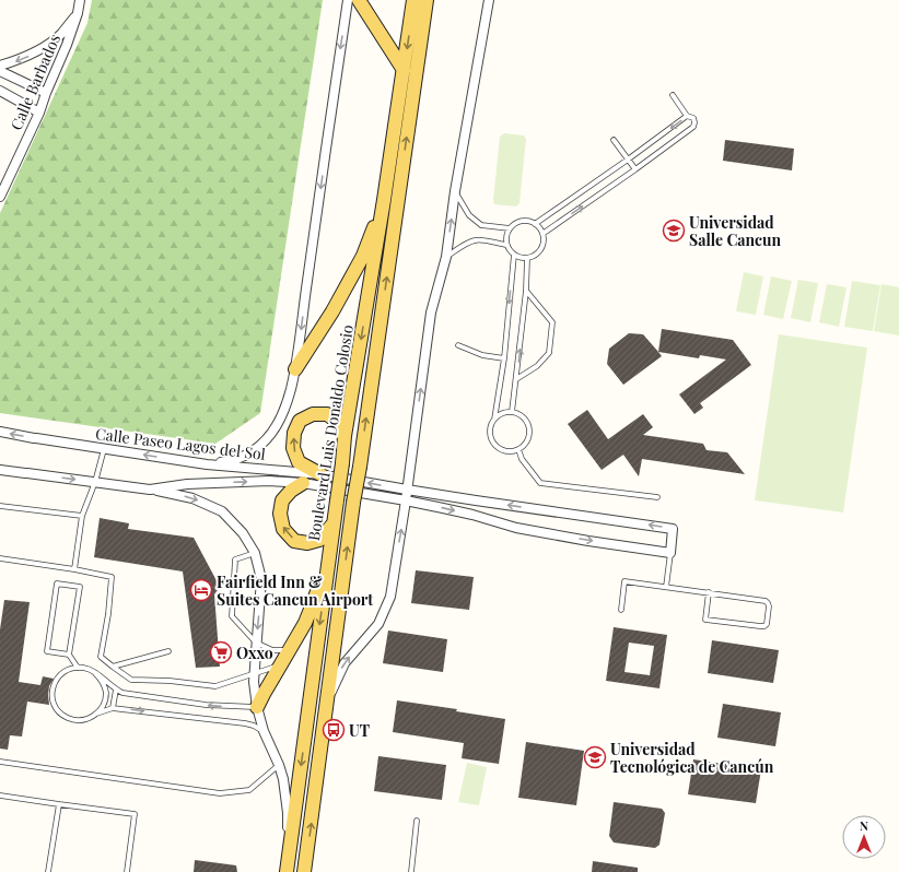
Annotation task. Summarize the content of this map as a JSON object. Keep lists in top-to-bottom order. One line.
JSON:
{"streets":{"main road":["Boulevard Luis Donaldo Colosio"],"street":["Calle Barbados","Calle Paseo Lagos del Sol"]},"places":{"school or university":["Universidad Salle Cancun","Universidad Tecnológica de Cancún"],"hotel":["Fairfield Inn & Suites Cancun Airport"],"supermarket":["Oxxo"],"bus stop":["UT"]},"north":"top"}
